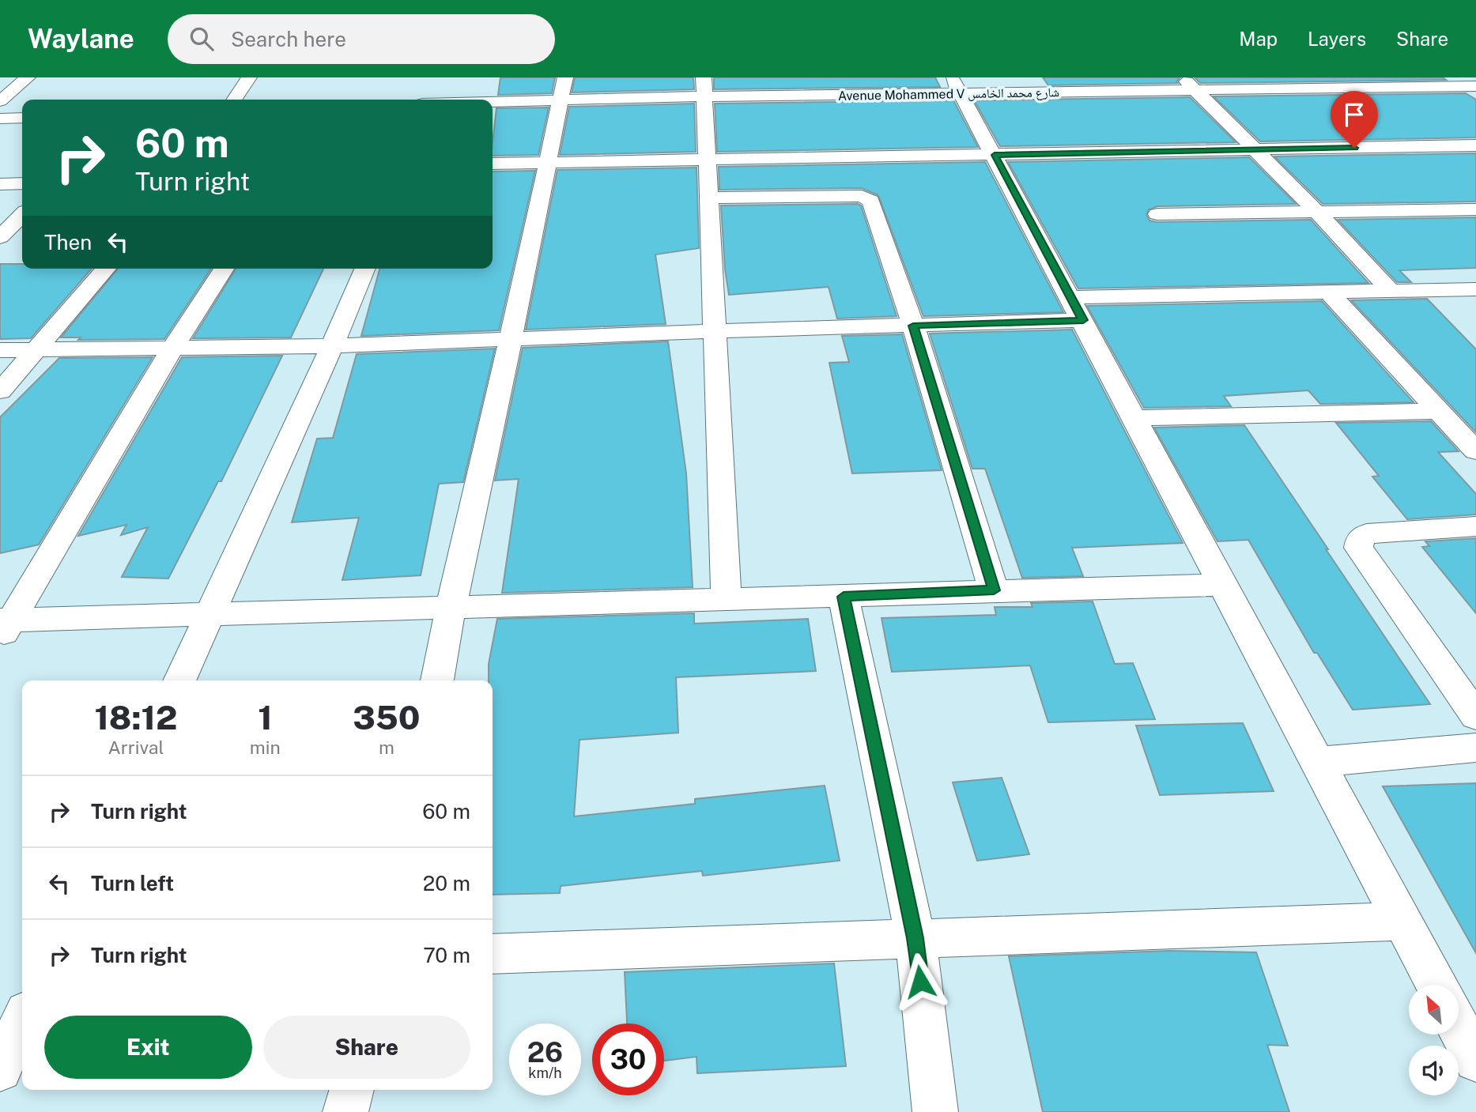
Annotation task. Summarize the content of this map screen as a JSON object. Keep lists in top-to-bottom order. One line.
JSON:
{"streets":{"street":["Avenue Mohammed V شارع محمد الخامس"]},"north":"top left","page":{"header":"Waylane","search":"Search here","nav":["Map","Layers","Share"],"turn":["60 m","Turn right"],"then":"Then","eta":["18:12","Arrival","1","min","350","m"],"list":[{"name":"Turn right","value":"60 m"},{"name":"Turn left","value":"20 m"},{"name":"Turn right","value":"70 m"}],"buttons":["Exit","Share"],"speed":"26 km/h","limit":"30"}}
